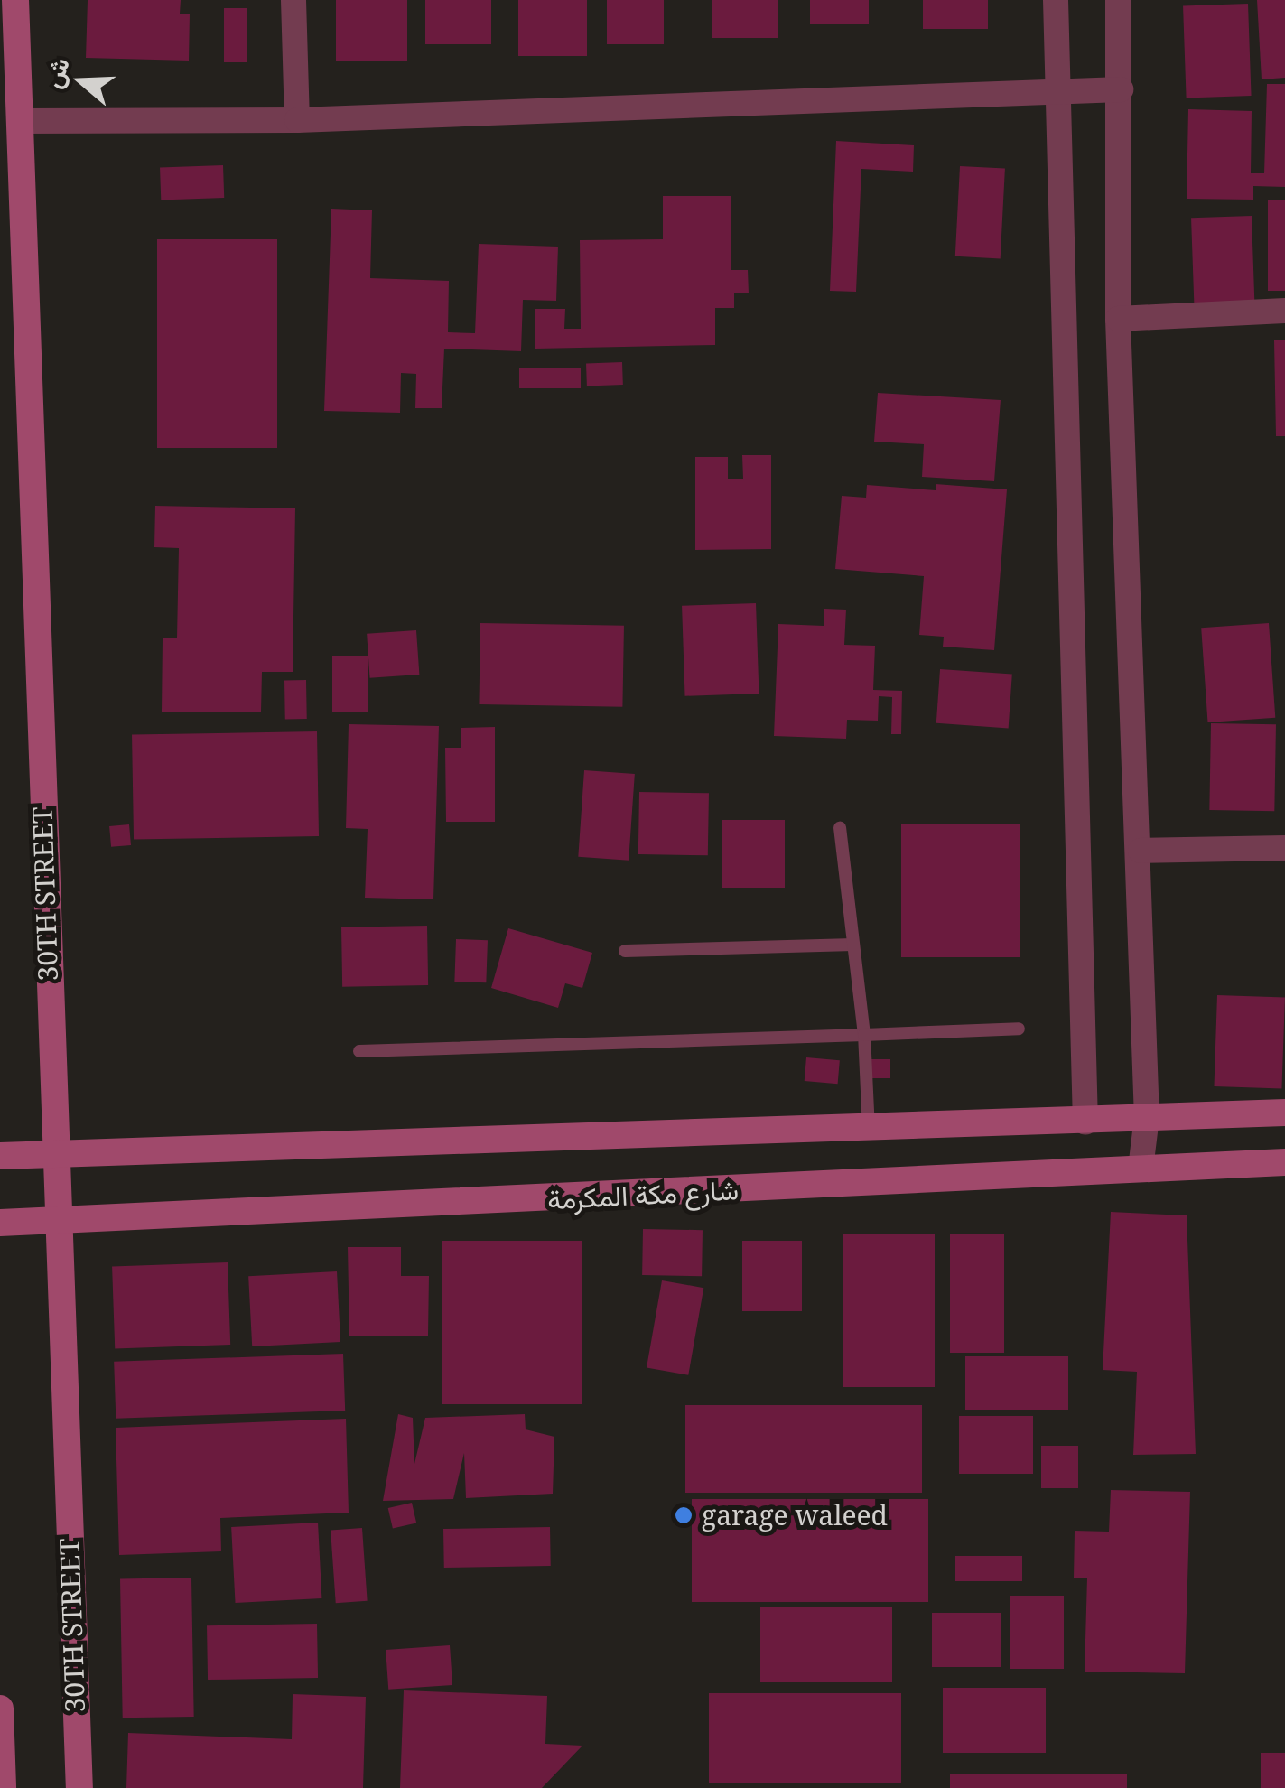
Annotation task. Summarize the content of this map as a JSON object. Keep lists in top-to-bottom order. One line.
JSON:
{"streets":{"main road":["30TH STREET","شارع مكة المكرمة"]},"crossings":[["30TH STREET","شارع مكة المكرمة"]],"places":["garage waleed"],"north":"left"}
